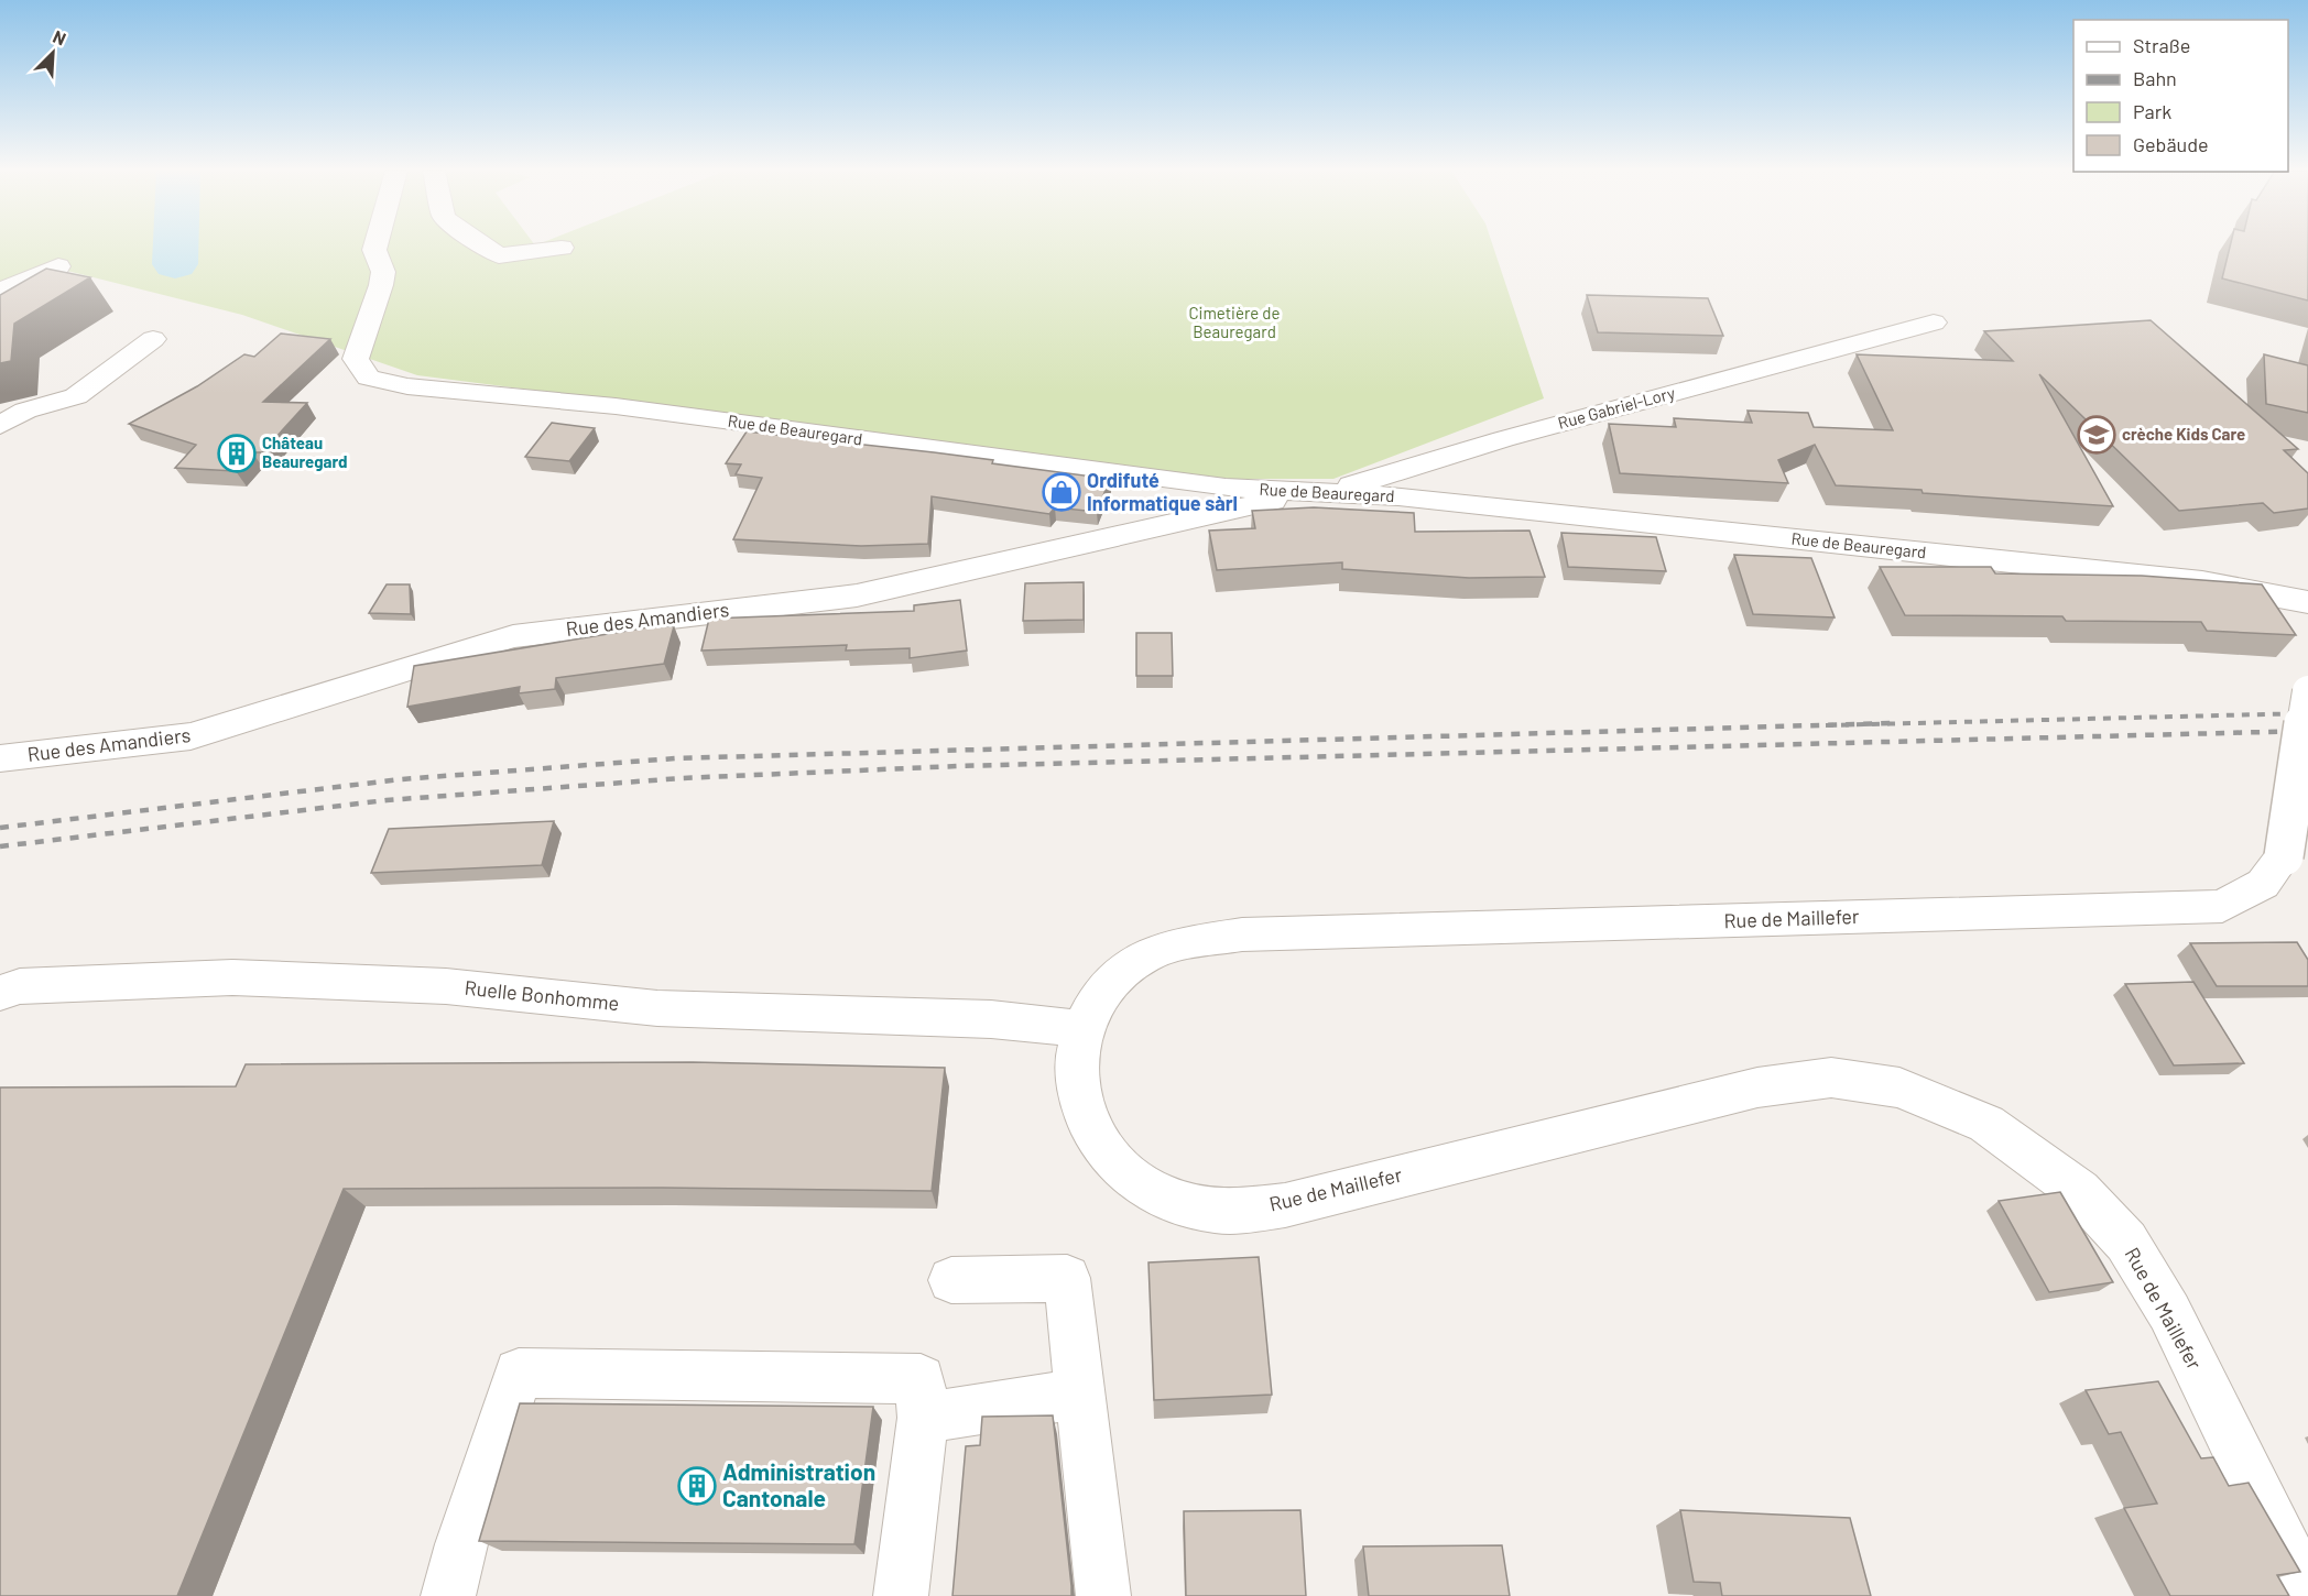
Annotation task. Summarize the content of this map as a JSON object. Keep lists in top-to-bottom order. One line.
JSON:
{"streets":{"street":["Rue Gabriel-Lory","Rue de Beauregard","Rue des Amandiers","Rue de Maillefer","Ruelle Bonhomme"]},"crossings":[["Rue Gabriel-Lory","Rue de Beauregard"],["Rue Gabriel-Lory","Rue des Amandiers"],["Rue de Beauregard","Rue des Amandiers"],["Rue de Maillefer","Ruelle Bonhomme"]],"parks":["Cimetière de Beauregard"],"places":{"school or university":["crèche Kids Care"],"building":["Château Beauregard","Administration Cantonale"],"shop":["Ordifuté Informatique sàrl"]},"legend":["Straße","Bahn","Park","Gebäude"],"north":"top right"}
